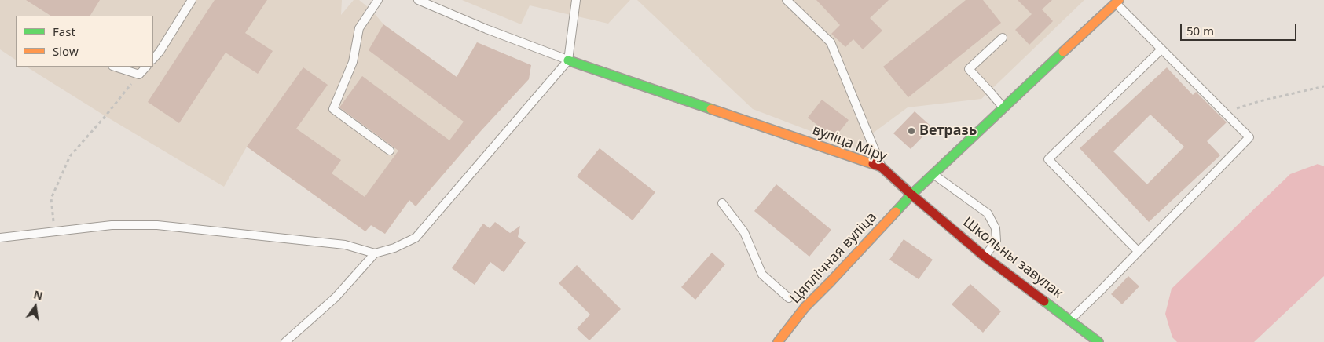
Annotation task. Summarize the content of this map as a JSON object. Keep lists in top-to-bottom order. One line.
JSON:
{"streets":{"street":["вуліца Міру","Цяплічная вуліца","Школьны завулак"]},"crossings":[["вуліца Міру","Цяплічная вуліца"],["вуліца Міру","Школьны завулак"],["Цяплічная вуліца","Школьны завулак"]],"places":["Ветразь"],"legend":["Fast","Slow"],"scale_bar":"50 m","north":"top"}
